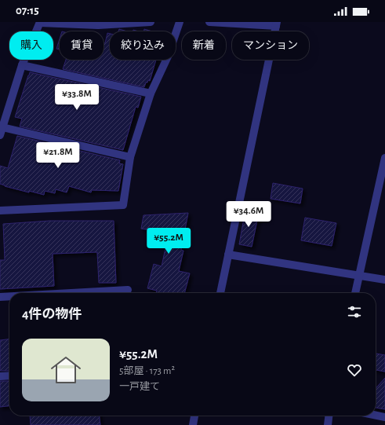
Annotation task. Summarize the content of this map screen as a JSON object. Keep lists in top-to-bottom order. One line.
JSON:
{"page":{"status":"07:15","chip":["購入","賃貸","絞り込み","新着","マンション"],"price":["¥33.8M","¥21.8M","¥34.6M","¥55.2M"],"heading":"4件の物件","list":[{"name":"¥55.2M","note":"5部屋 · 173 m² · 一戸建て"}]}}
